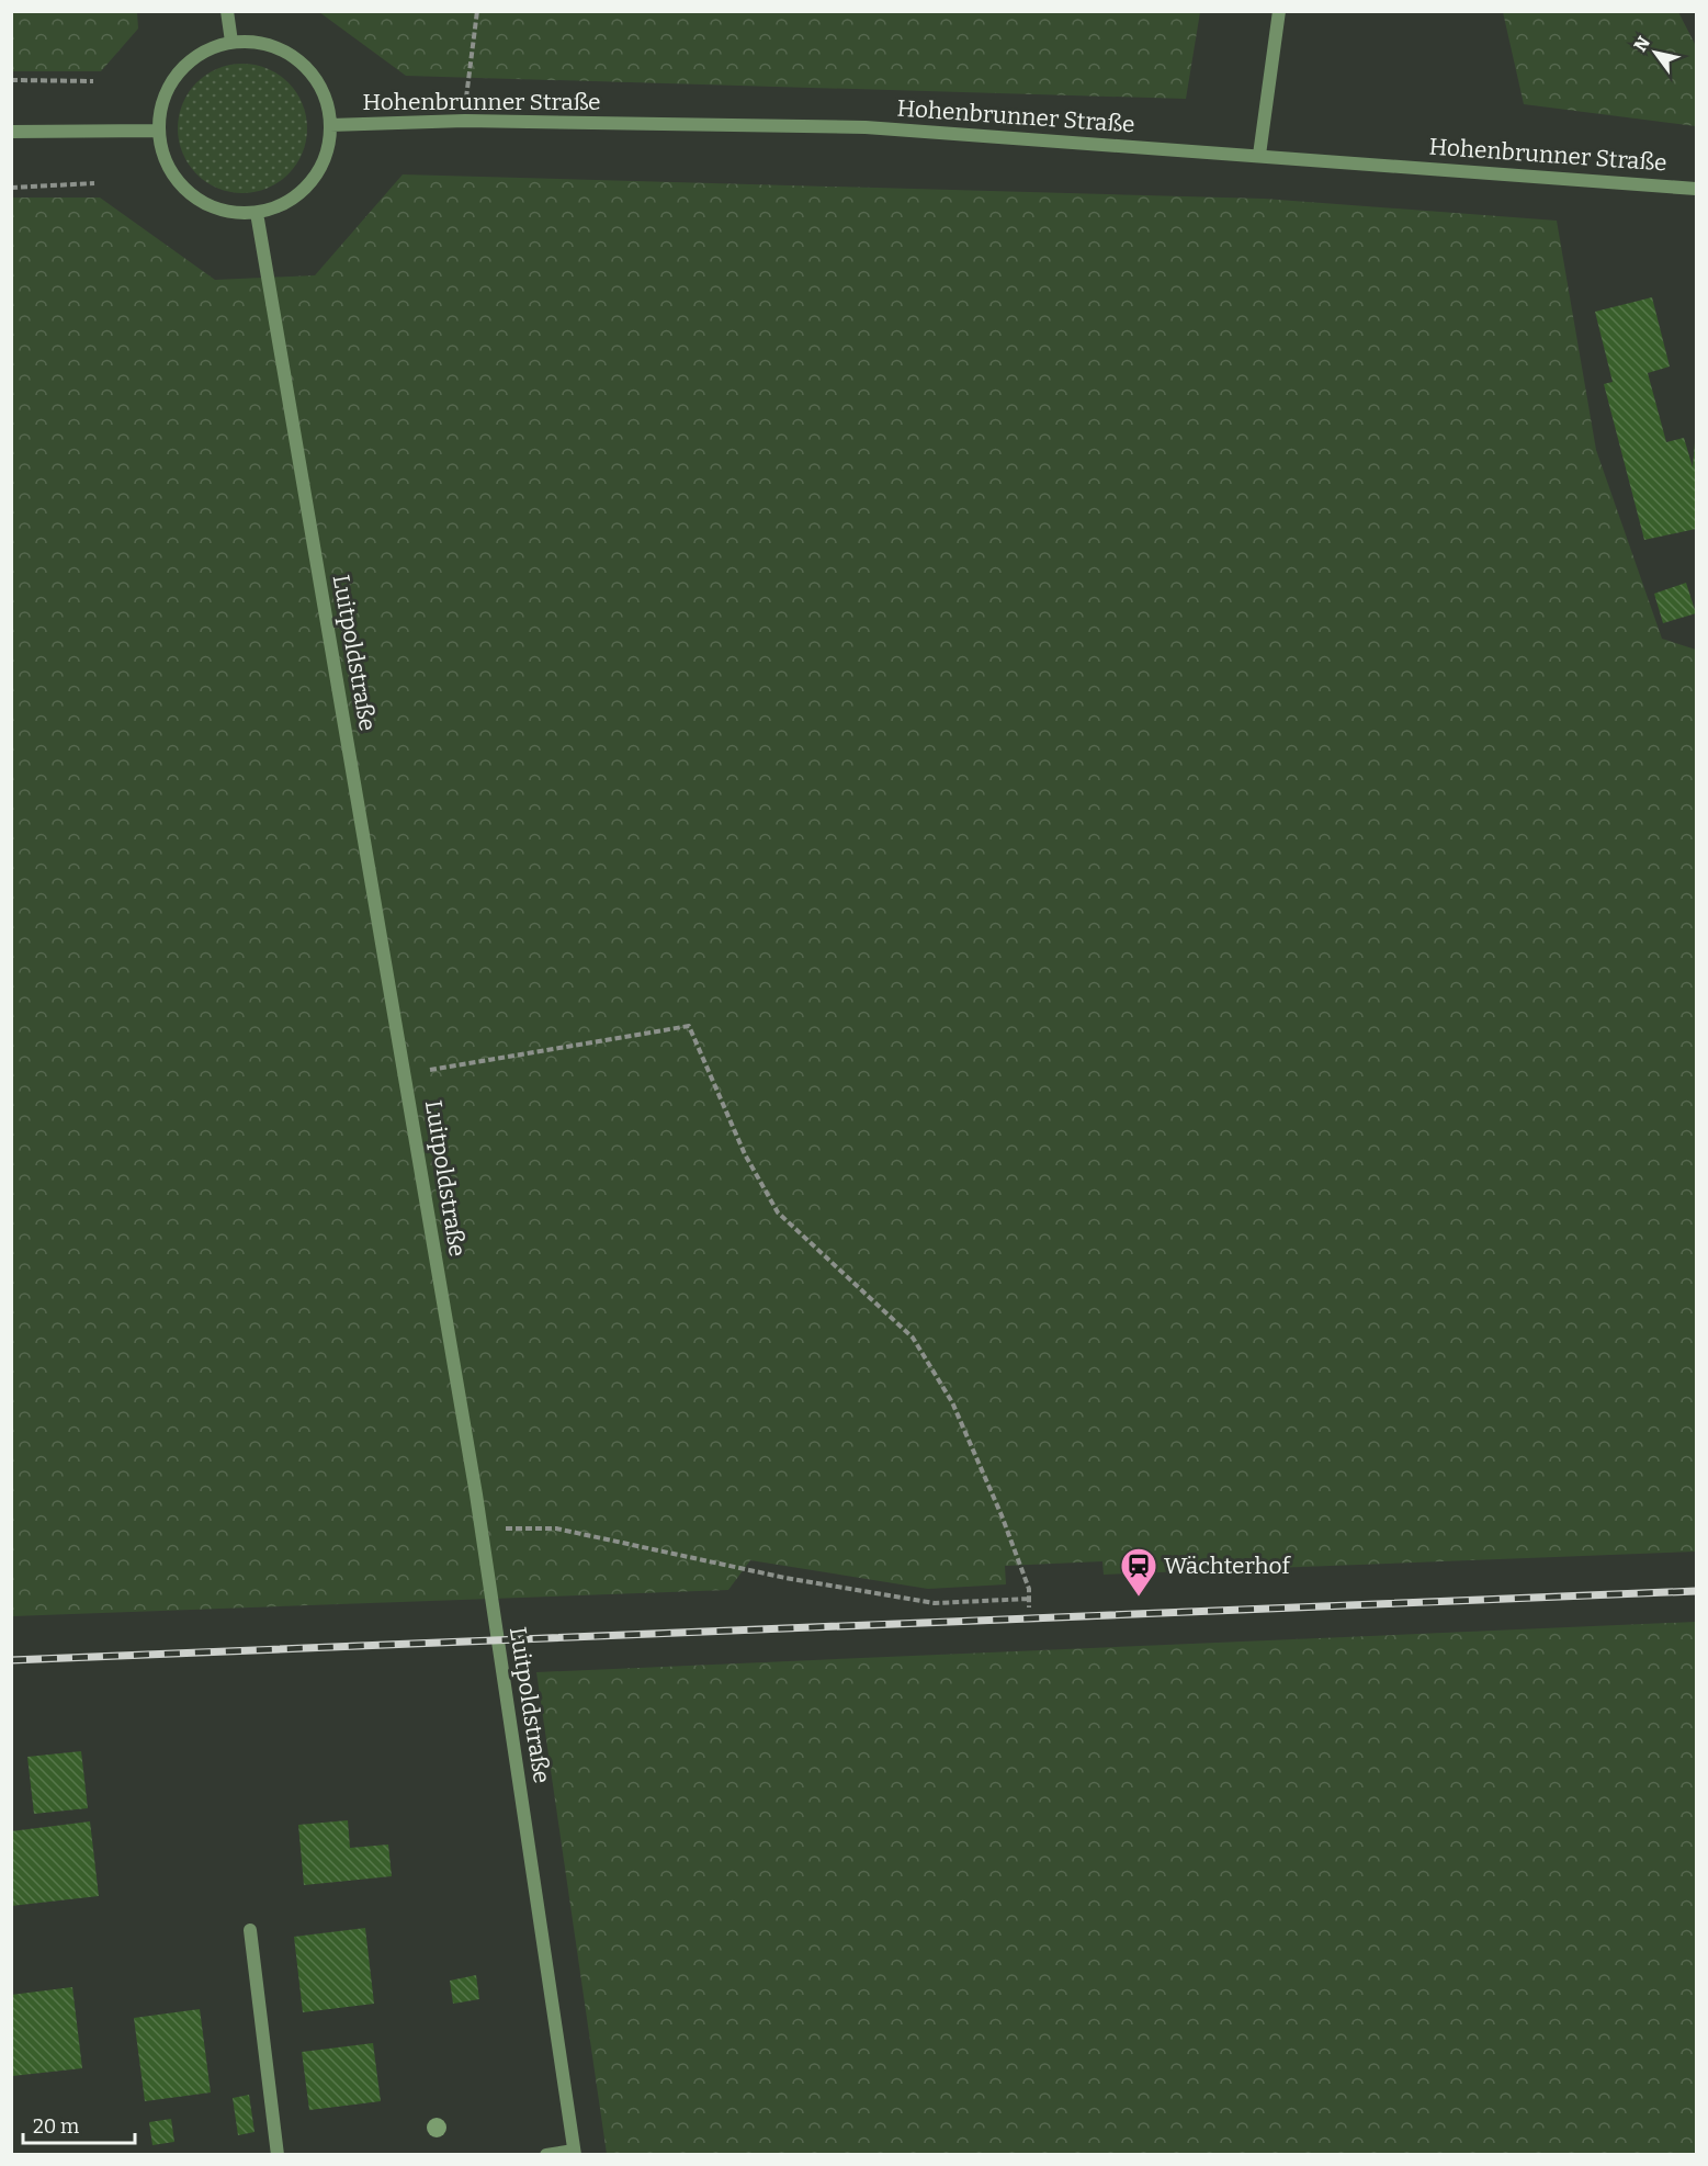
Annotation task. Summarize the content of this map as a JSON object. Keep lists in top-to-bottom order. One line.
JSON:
{"streets":{"street":["Hohenbrunner Straße","Luitpoldstraße"]},"crossings":[["Hohenbrunner Straße","Luitpoldstraße"]],"places":{"station":["Wächterhof"]},"scale_bar":"20 m","north":"top left"}
